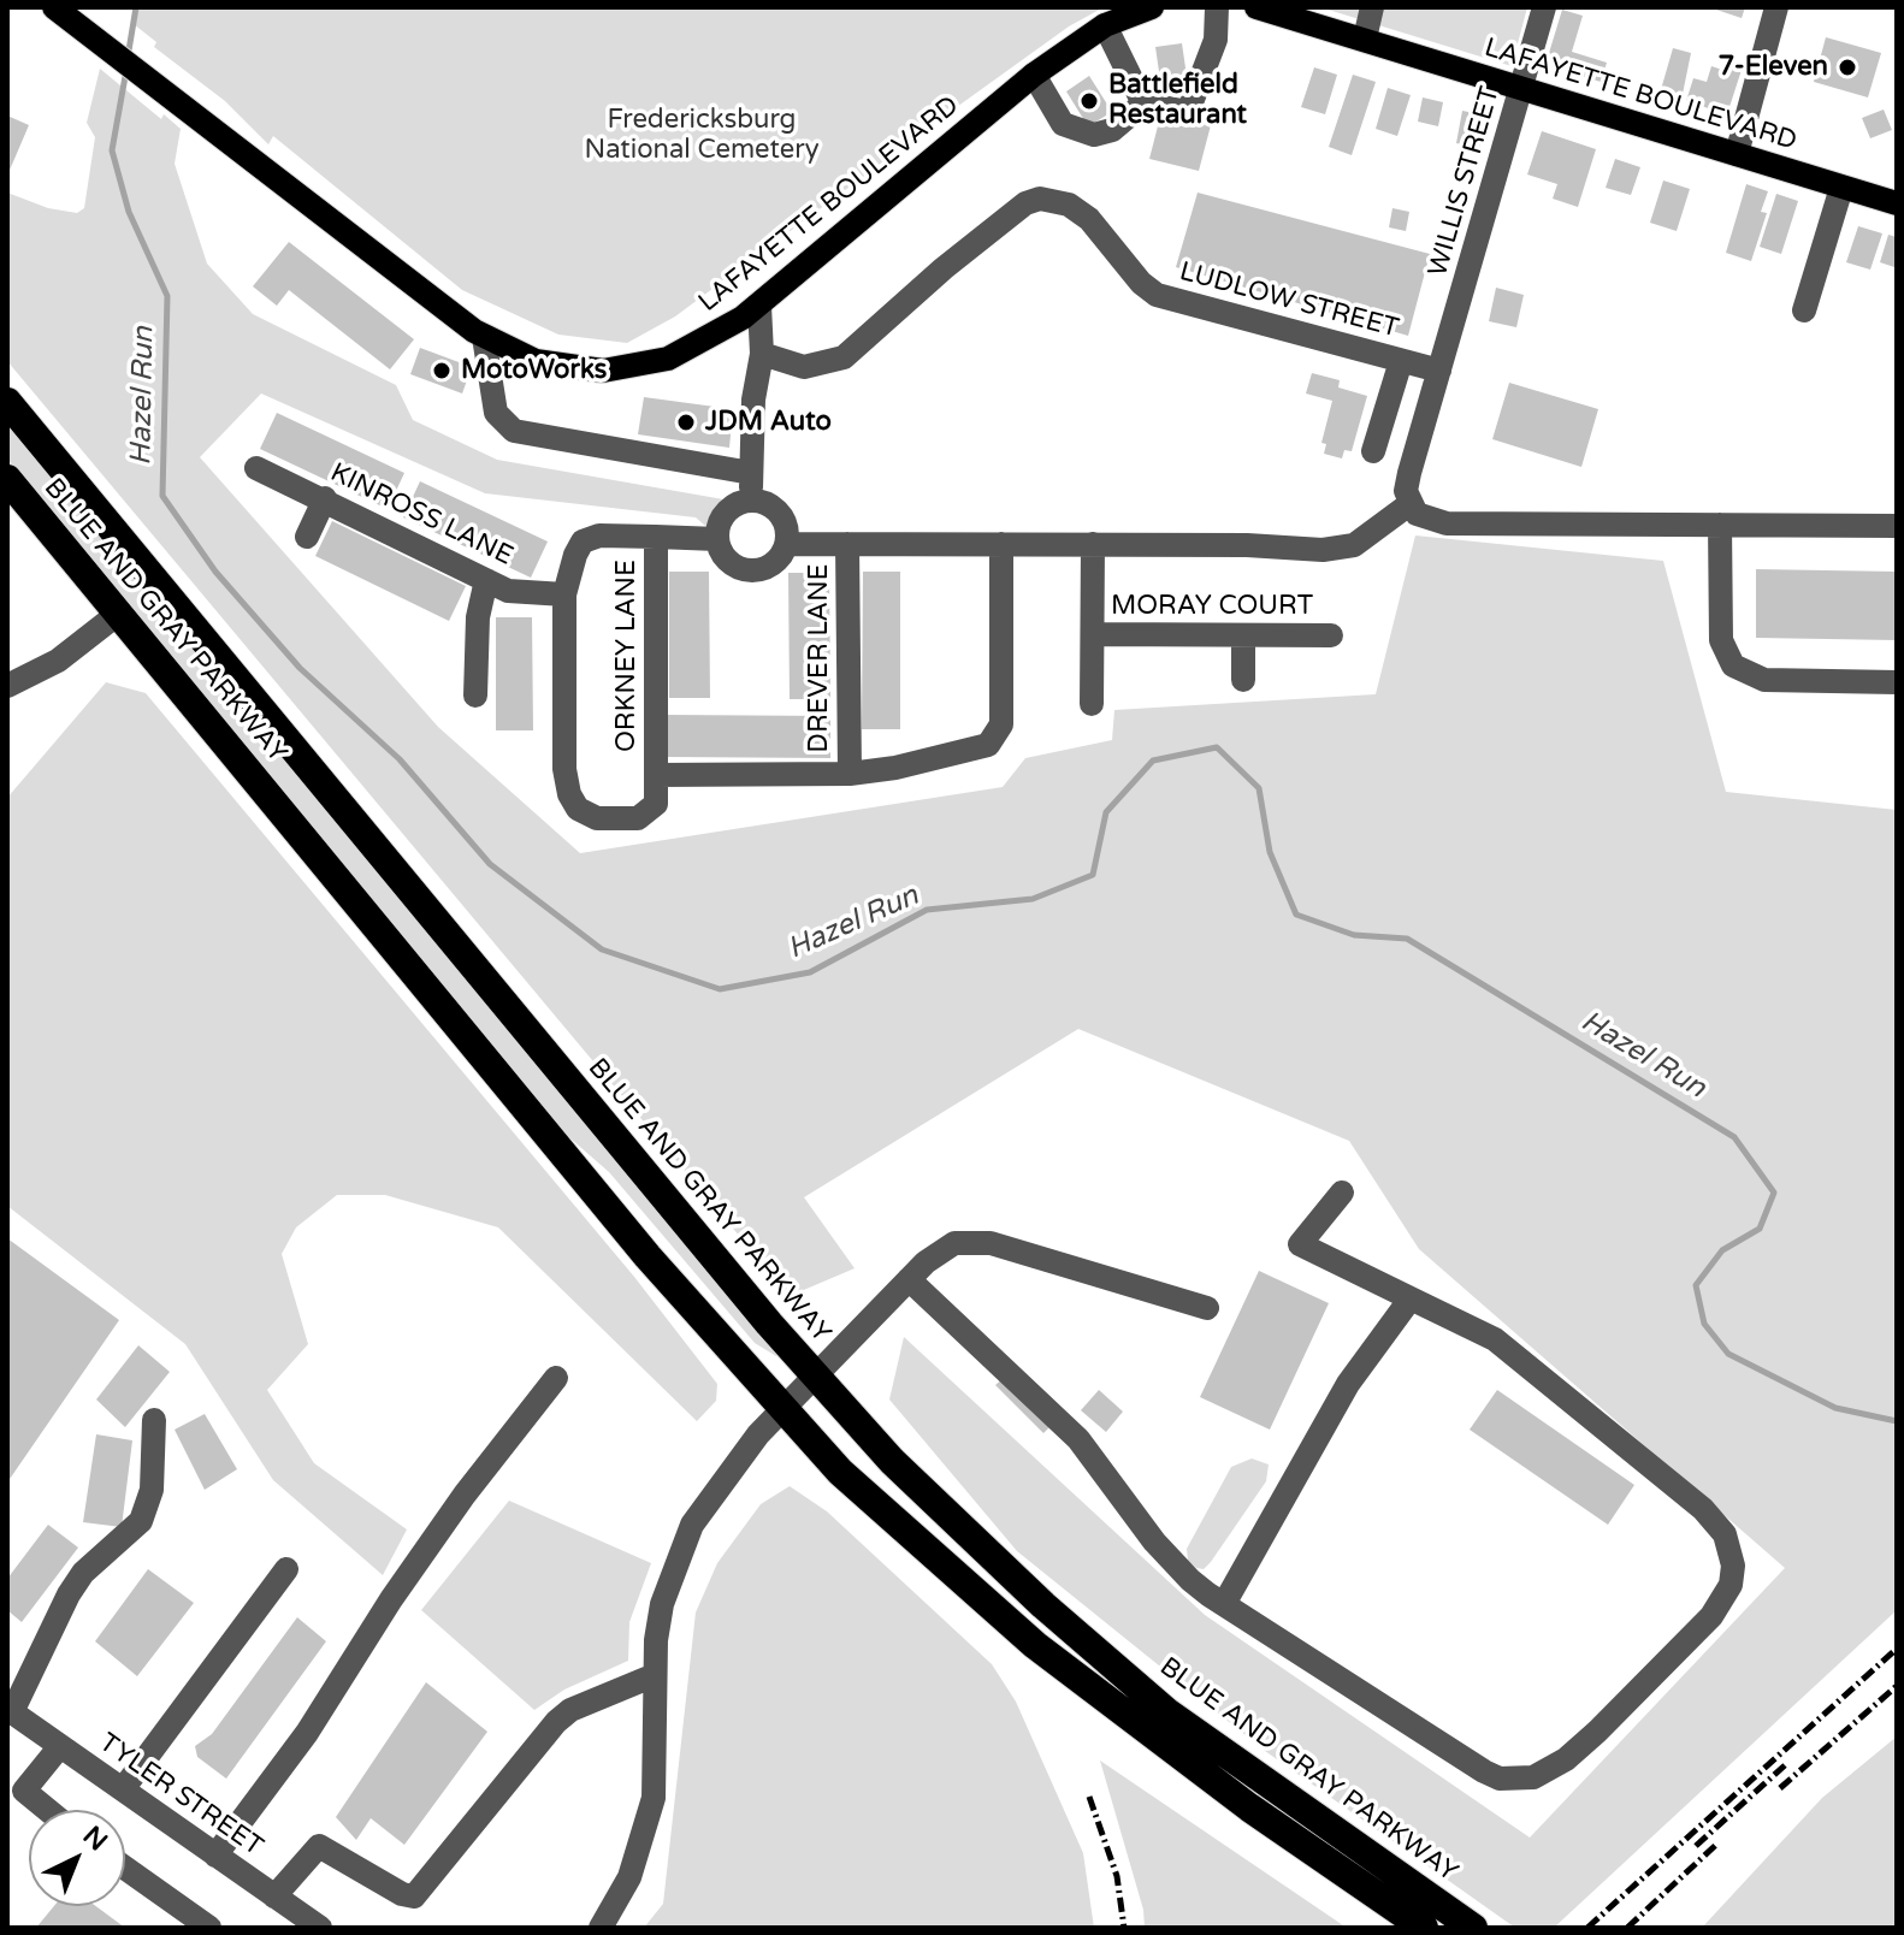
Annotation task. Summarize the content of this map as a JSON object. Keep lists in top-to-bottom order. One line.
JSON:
{"streets":{"highway":["BLUE AND GRAY PARKWAY"],"main road":["LAFAYETTE BOULEVARD"],"street":["WILLIS STREET","LUDLOW STREET","KINROSS LANE","MORAY COURT","ORKNEY LANE","DREVER LANE","TYLER STREET"]},"crossings":[["LAFAYETTE BOULEVARD","WILLIS STREET"],["WILLIS STREET","LUDLOW STREET"]],"water":["Hazel Run"],"parks":["Fredericksburg National Cemetery"],"places":["7-Eleven","Battlefield Restaurant","MotoWorks","JDM Auto"],"north":"top right"}
